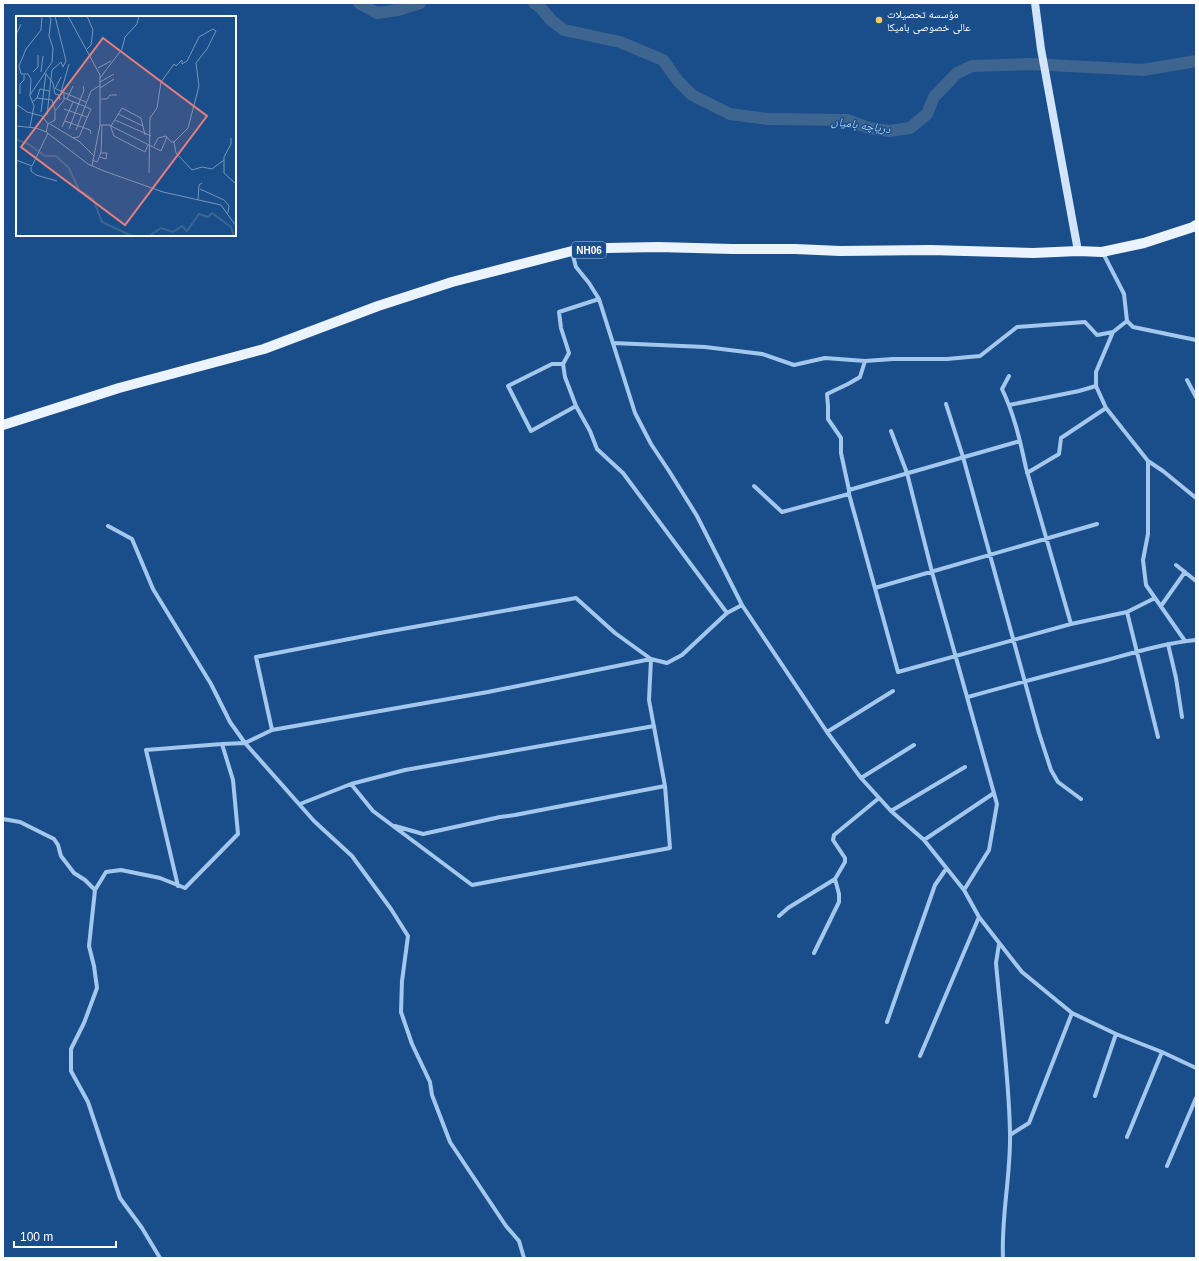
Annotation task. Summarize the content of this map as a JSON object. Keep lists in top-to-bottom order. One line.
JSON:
{"streets":{"main road":["NH06"]},"water":["دریاچه بامیان"],"places":["مؤسسه تحصیلات عالی خصوصی بامیکا"],"scale_bar":"100 m"}
